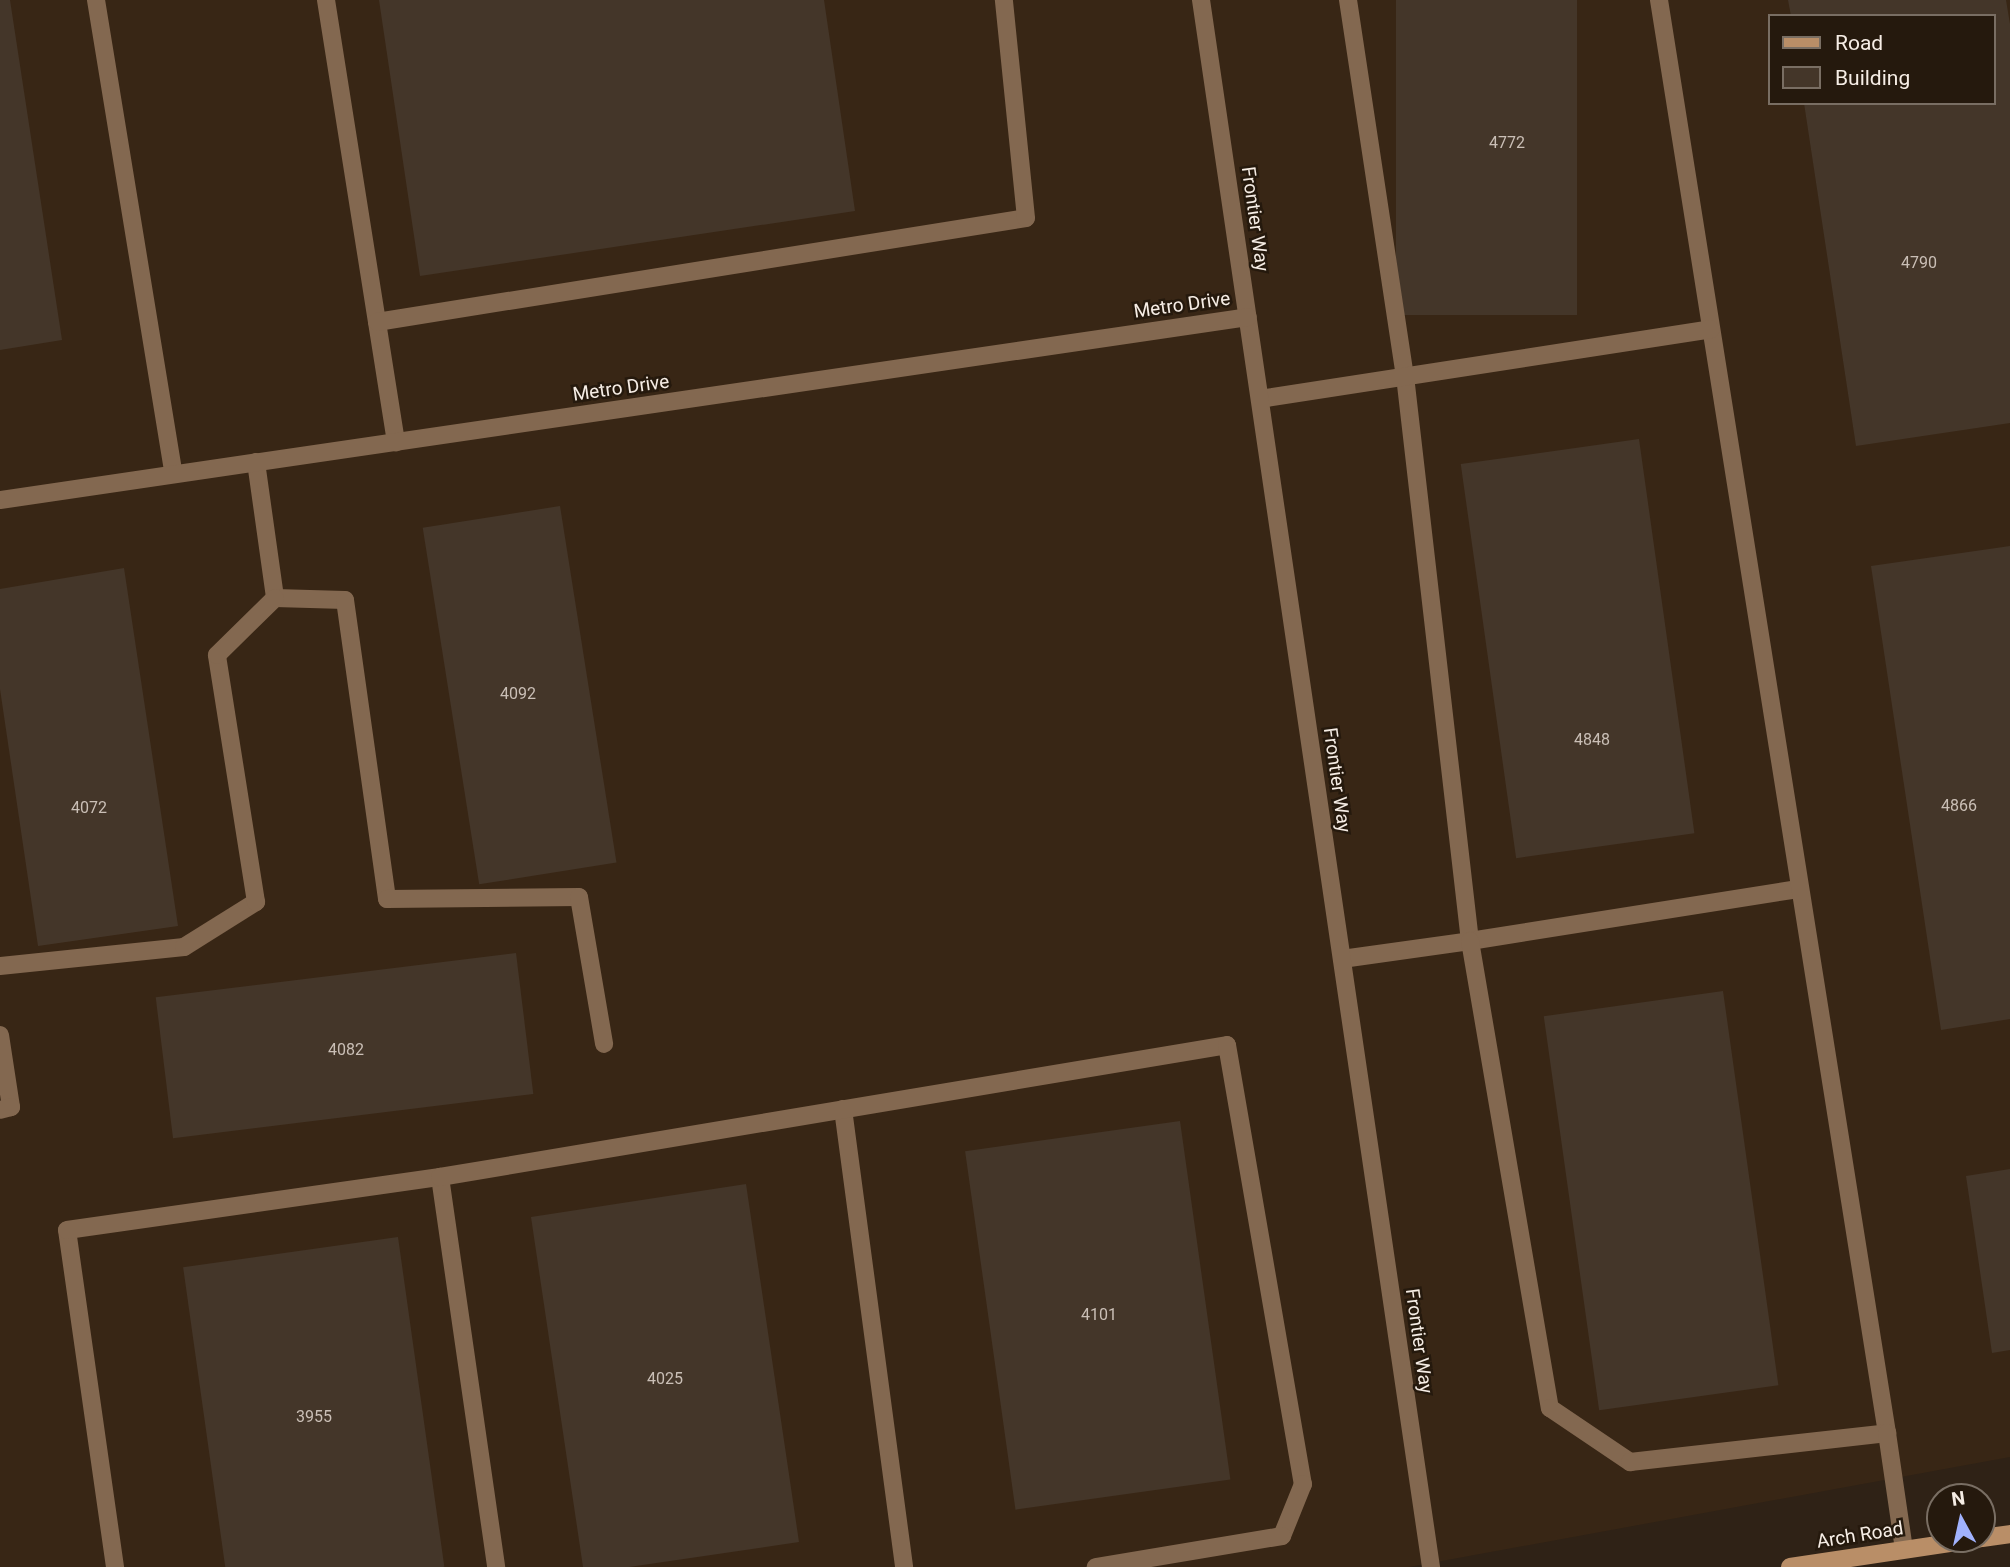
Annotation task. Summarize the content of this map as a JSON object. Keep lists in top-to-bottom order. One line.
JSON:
{"streets":{"street":["Frontier Way","Metro Drive","Arch Road"]},"crossings":[["Frontier Way","Metro Drive"]],"house_numbers":["4772","4790","4092","4848","4866","4072","4082","4101","4025","3955"],"legend":["Road","Building"],"north":"top"}
